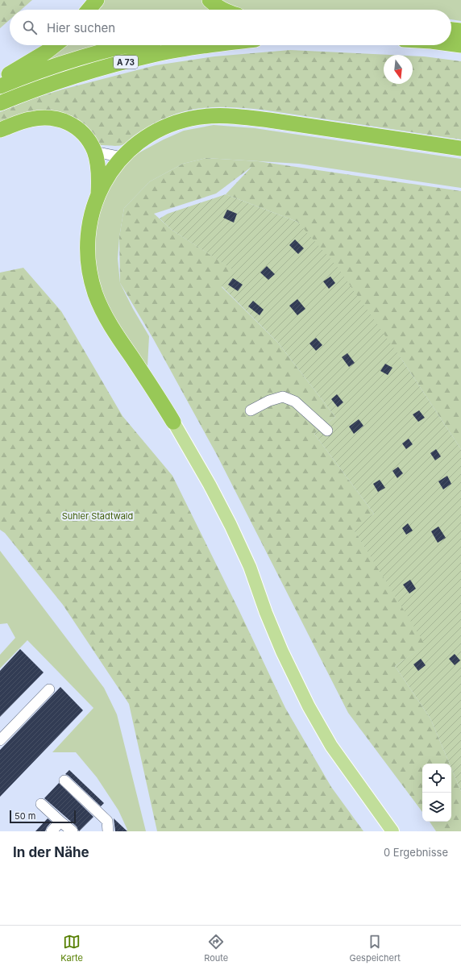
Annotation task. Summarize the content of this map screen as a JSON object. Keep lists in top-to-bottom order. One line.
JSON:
{"streets":{"highway":["A 73"]},"parks":["Suhler Stadtwald"],"scale_bar":"50 m","north":"bottom","page":{"search":"Hier suchen","scale":"50 m","heading":["In der Nähe","0 Ergebnisse"],"nav":["Karte","Route","Gespeichert"]}}
